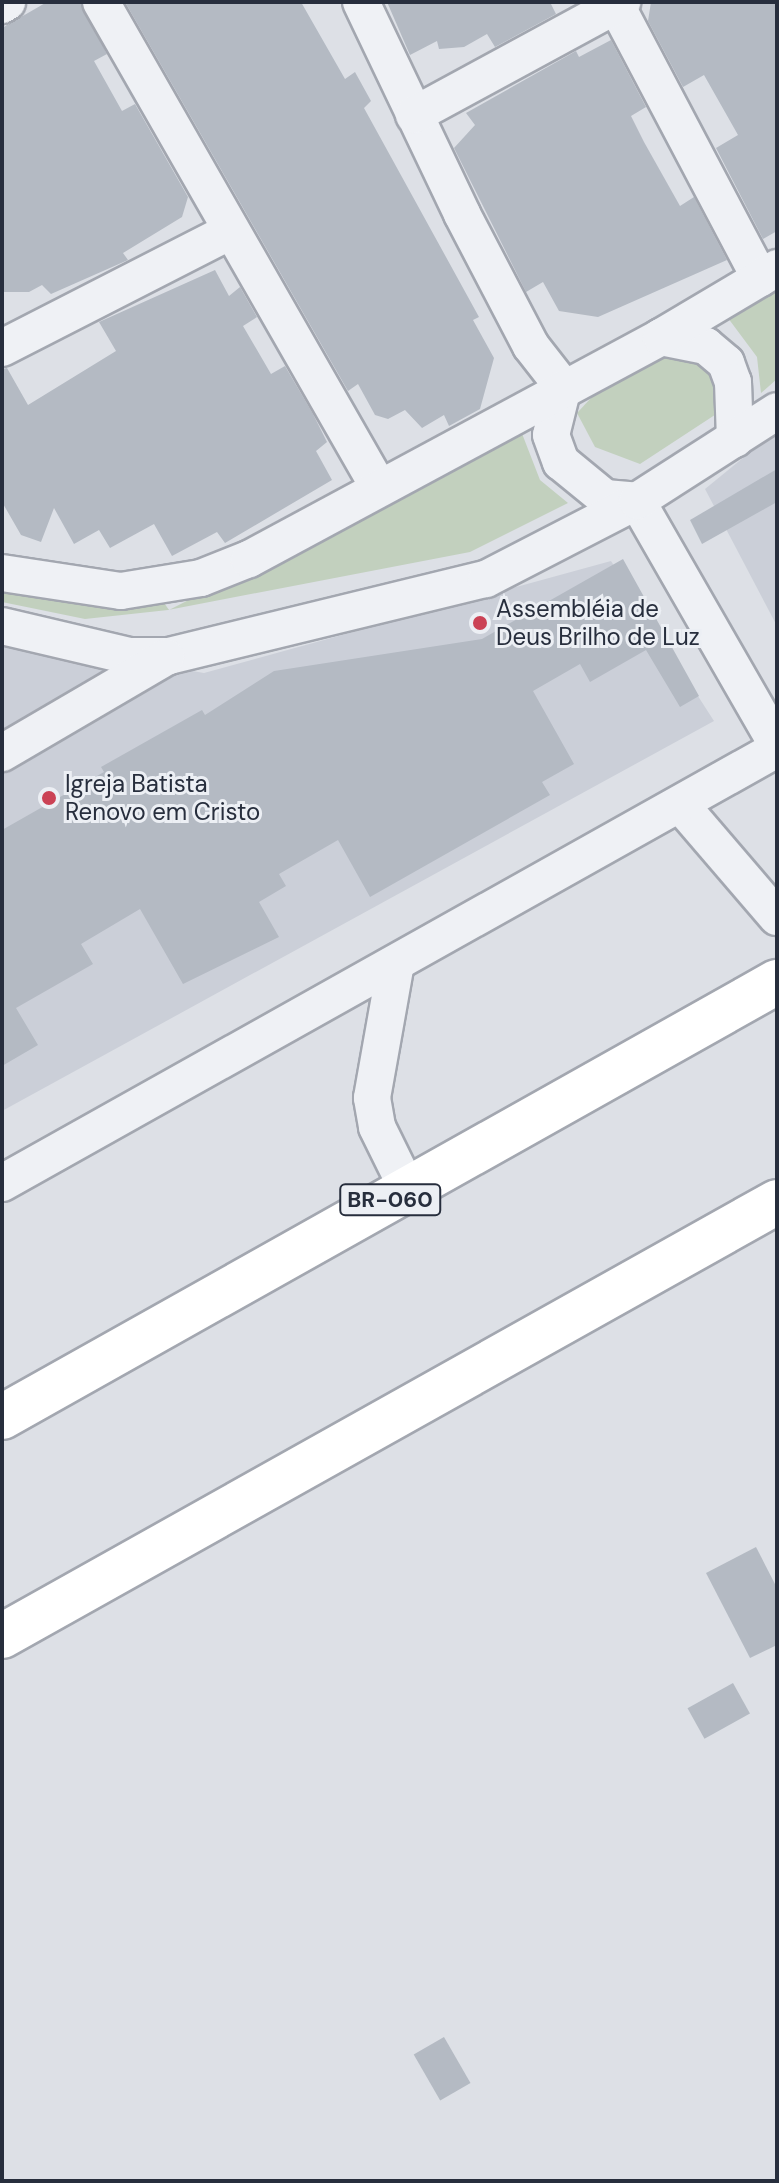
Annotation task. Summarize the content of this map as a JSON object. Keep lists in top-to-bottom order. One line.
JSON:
{"streets":{"highway":["BR-060"]},"places":["Assembléia de Deus Brilho de Luz","Igreja Batista Renovo em Cristo"]}
